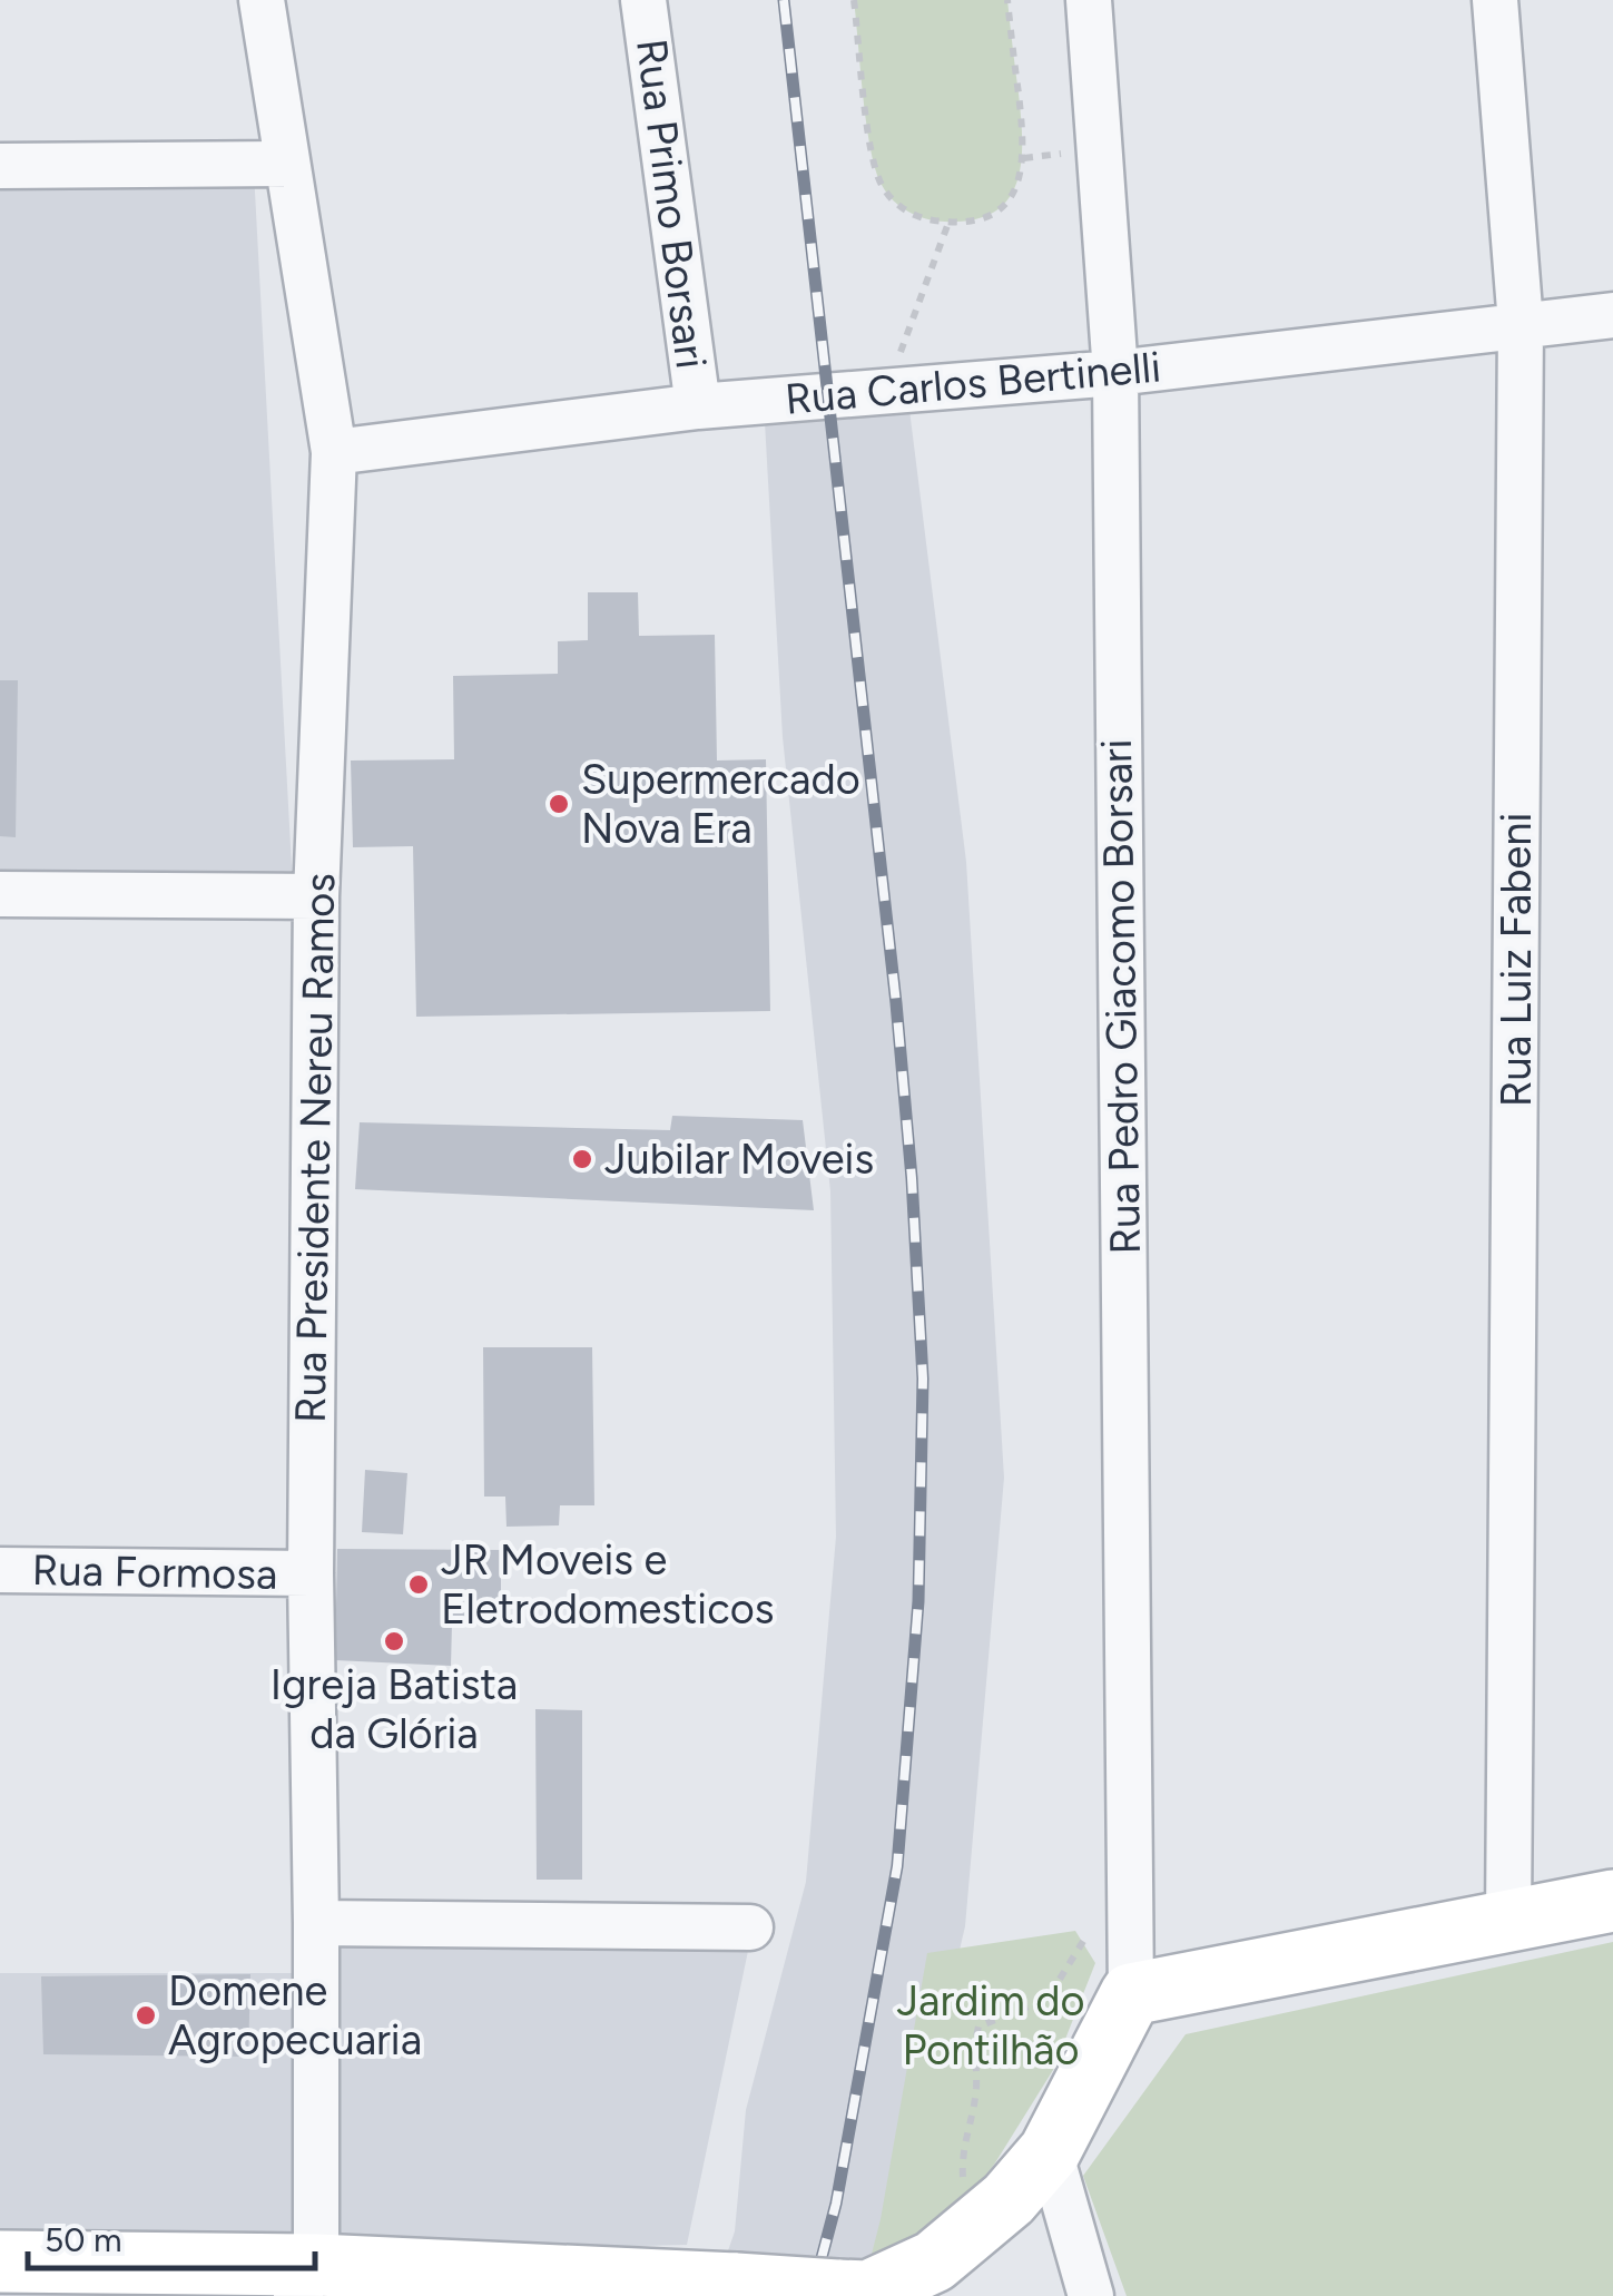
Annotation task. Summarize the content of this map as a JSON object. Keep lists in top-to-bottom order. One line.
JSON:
{"streets":{"street":["Rua Primo Borsari","Rua Carlos Bertinelli","Rua Luiz Fabeni","Rua Pedro Giacomo Borsari","Rua Presidente Nereu Ramos","Rua Formosa"]},"crossings":[["Rua Primo Borsari","Rua Carlos Bertinelli"],["Rua Carlos Bertinelli","Rua Luiz Fabeni"],["Rua Carlos Bertinelli","Rua Pedro Giacomo Borsari"],["Rua Carlos Bertinelli","Rua Presidente Nereu Ramos"],["Rua Presidente Nereu Ramos","Rua Formosa"]],"parks":["Jardim do Pontilhão"],"places":["Supermercado Nova Era","Jubilar Moveis","JR Moveis e Eletrodomesticos","Igreja Batista da Glória","Domene Agropecuaria"],"scale_bar":"50 m"}
